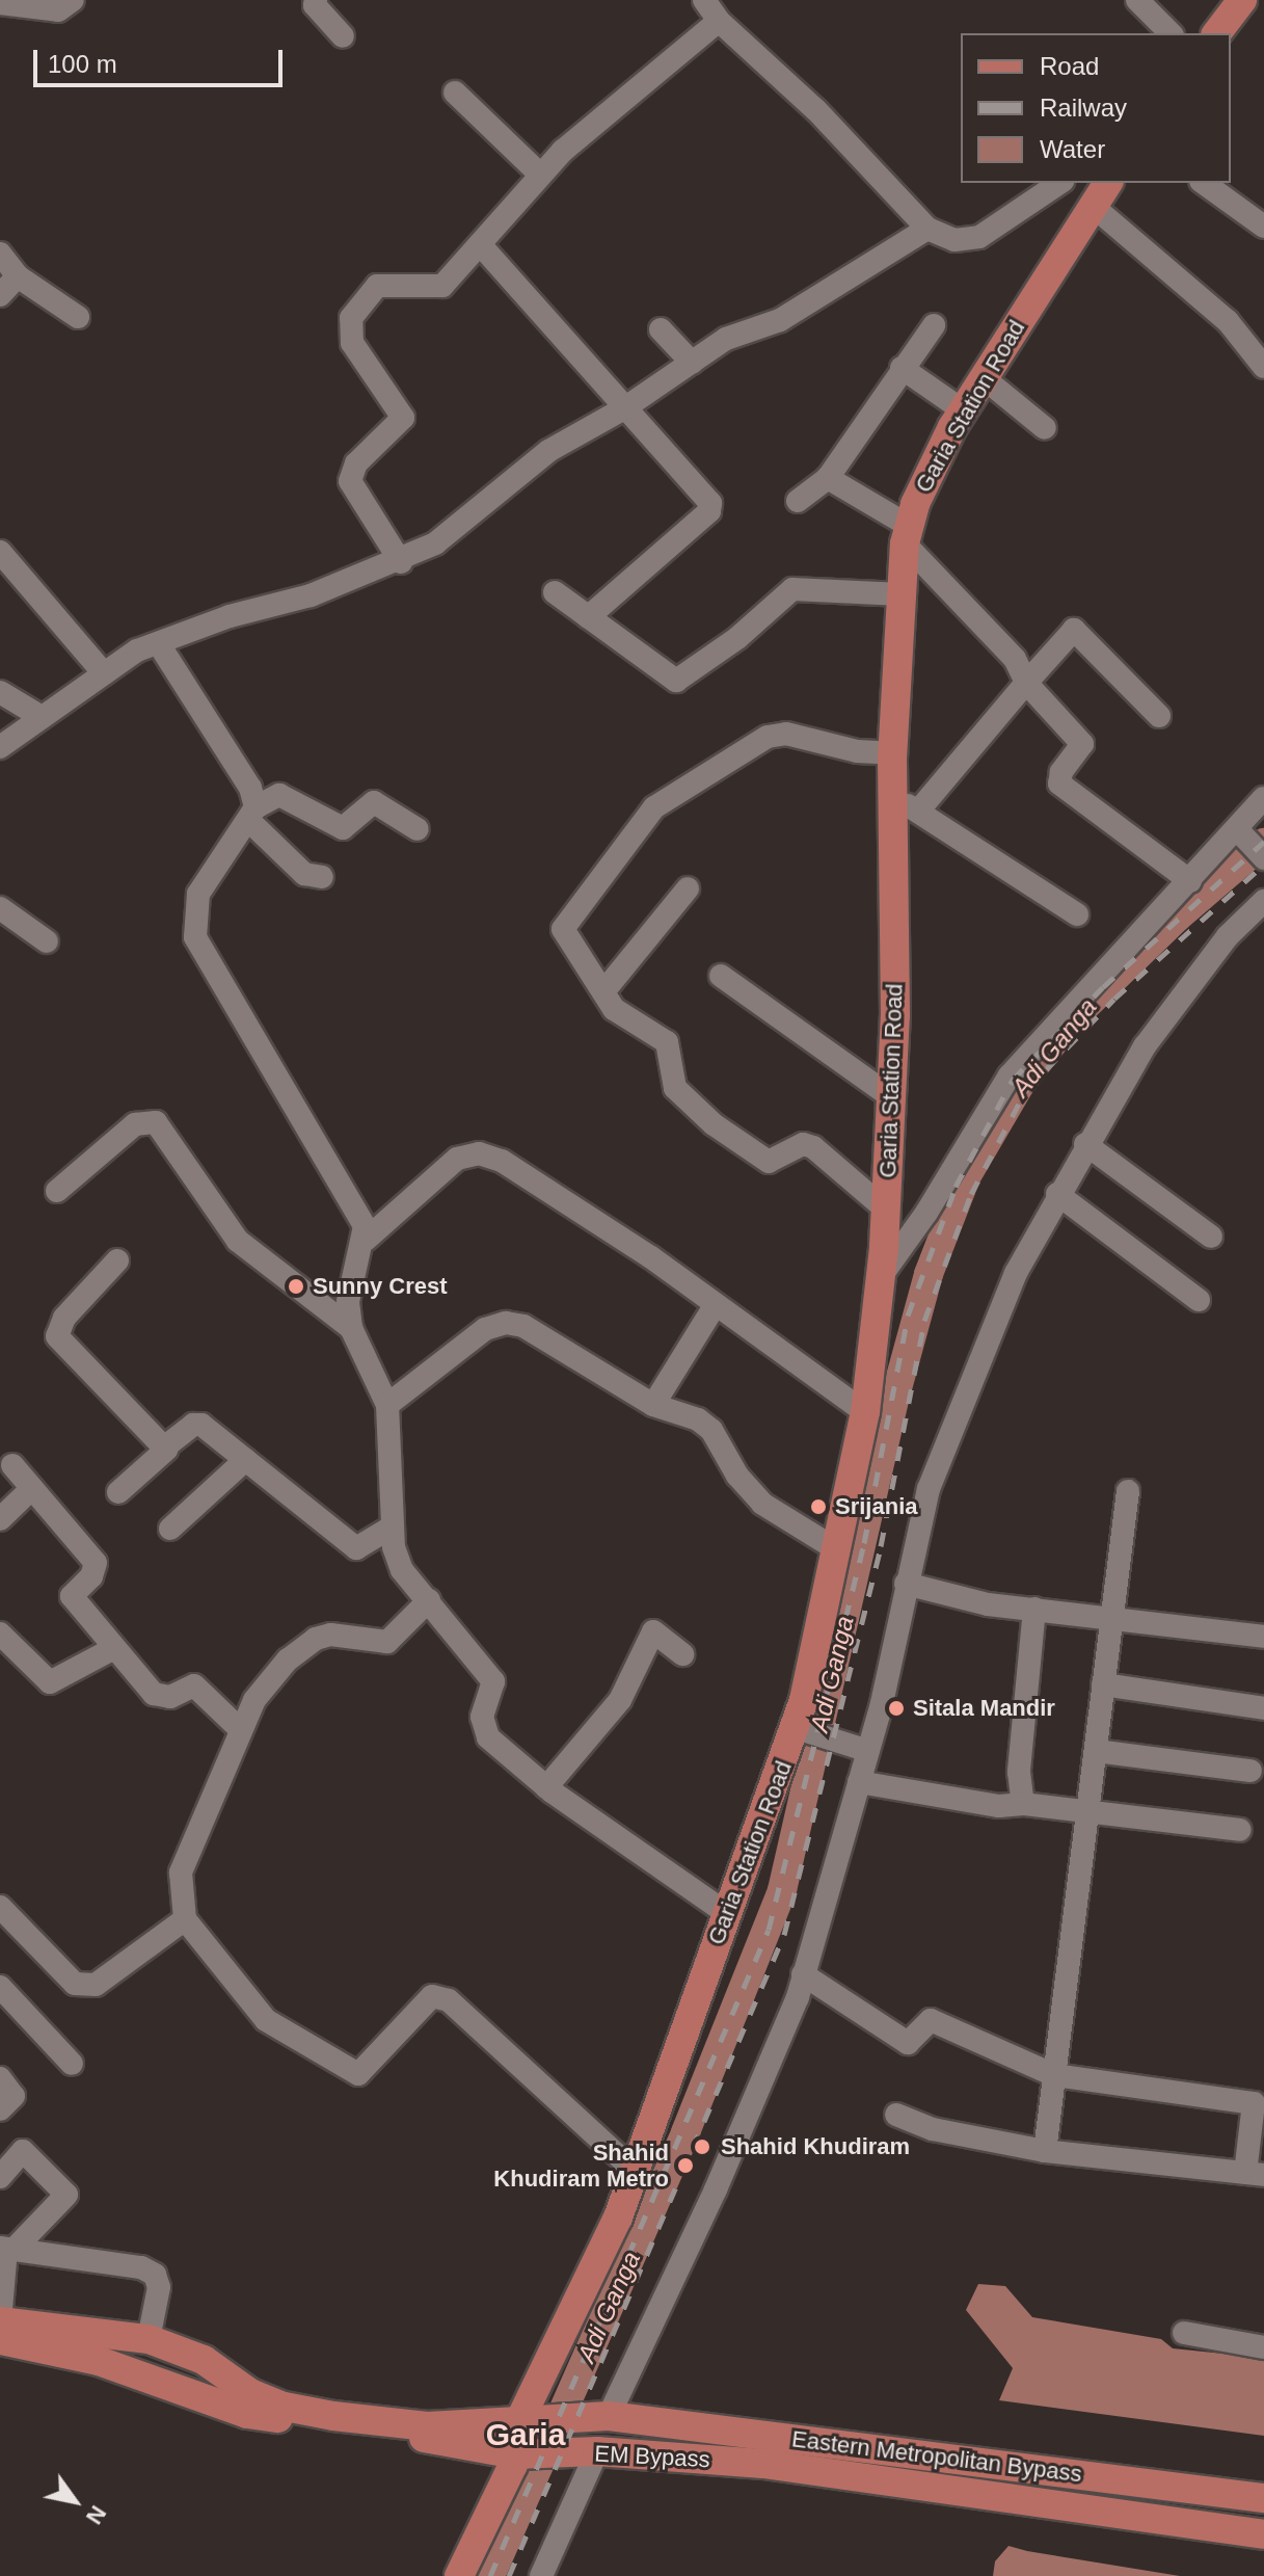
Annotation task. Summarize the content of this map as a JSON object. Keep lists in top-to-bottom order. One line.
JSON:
{"streets":{"main road":["Garia Station Road","EM Bypass","Eastern Metropolitan Bypass"]},"crossings":[["Garia Station Road","EM Bypass"],["EM Bypass","Eastern Metropolitan Bypass"]],"districts":["Garia"],"water":["Adi Ganga"],"places":["Sunny Crest","Srijania","Sitala Mandir","Shahid Khudiram","Shahid Khudiram Metro"],"legend":["Road","Railway","Water"],"scale_bar":"100 m","north":"bottom right"}
